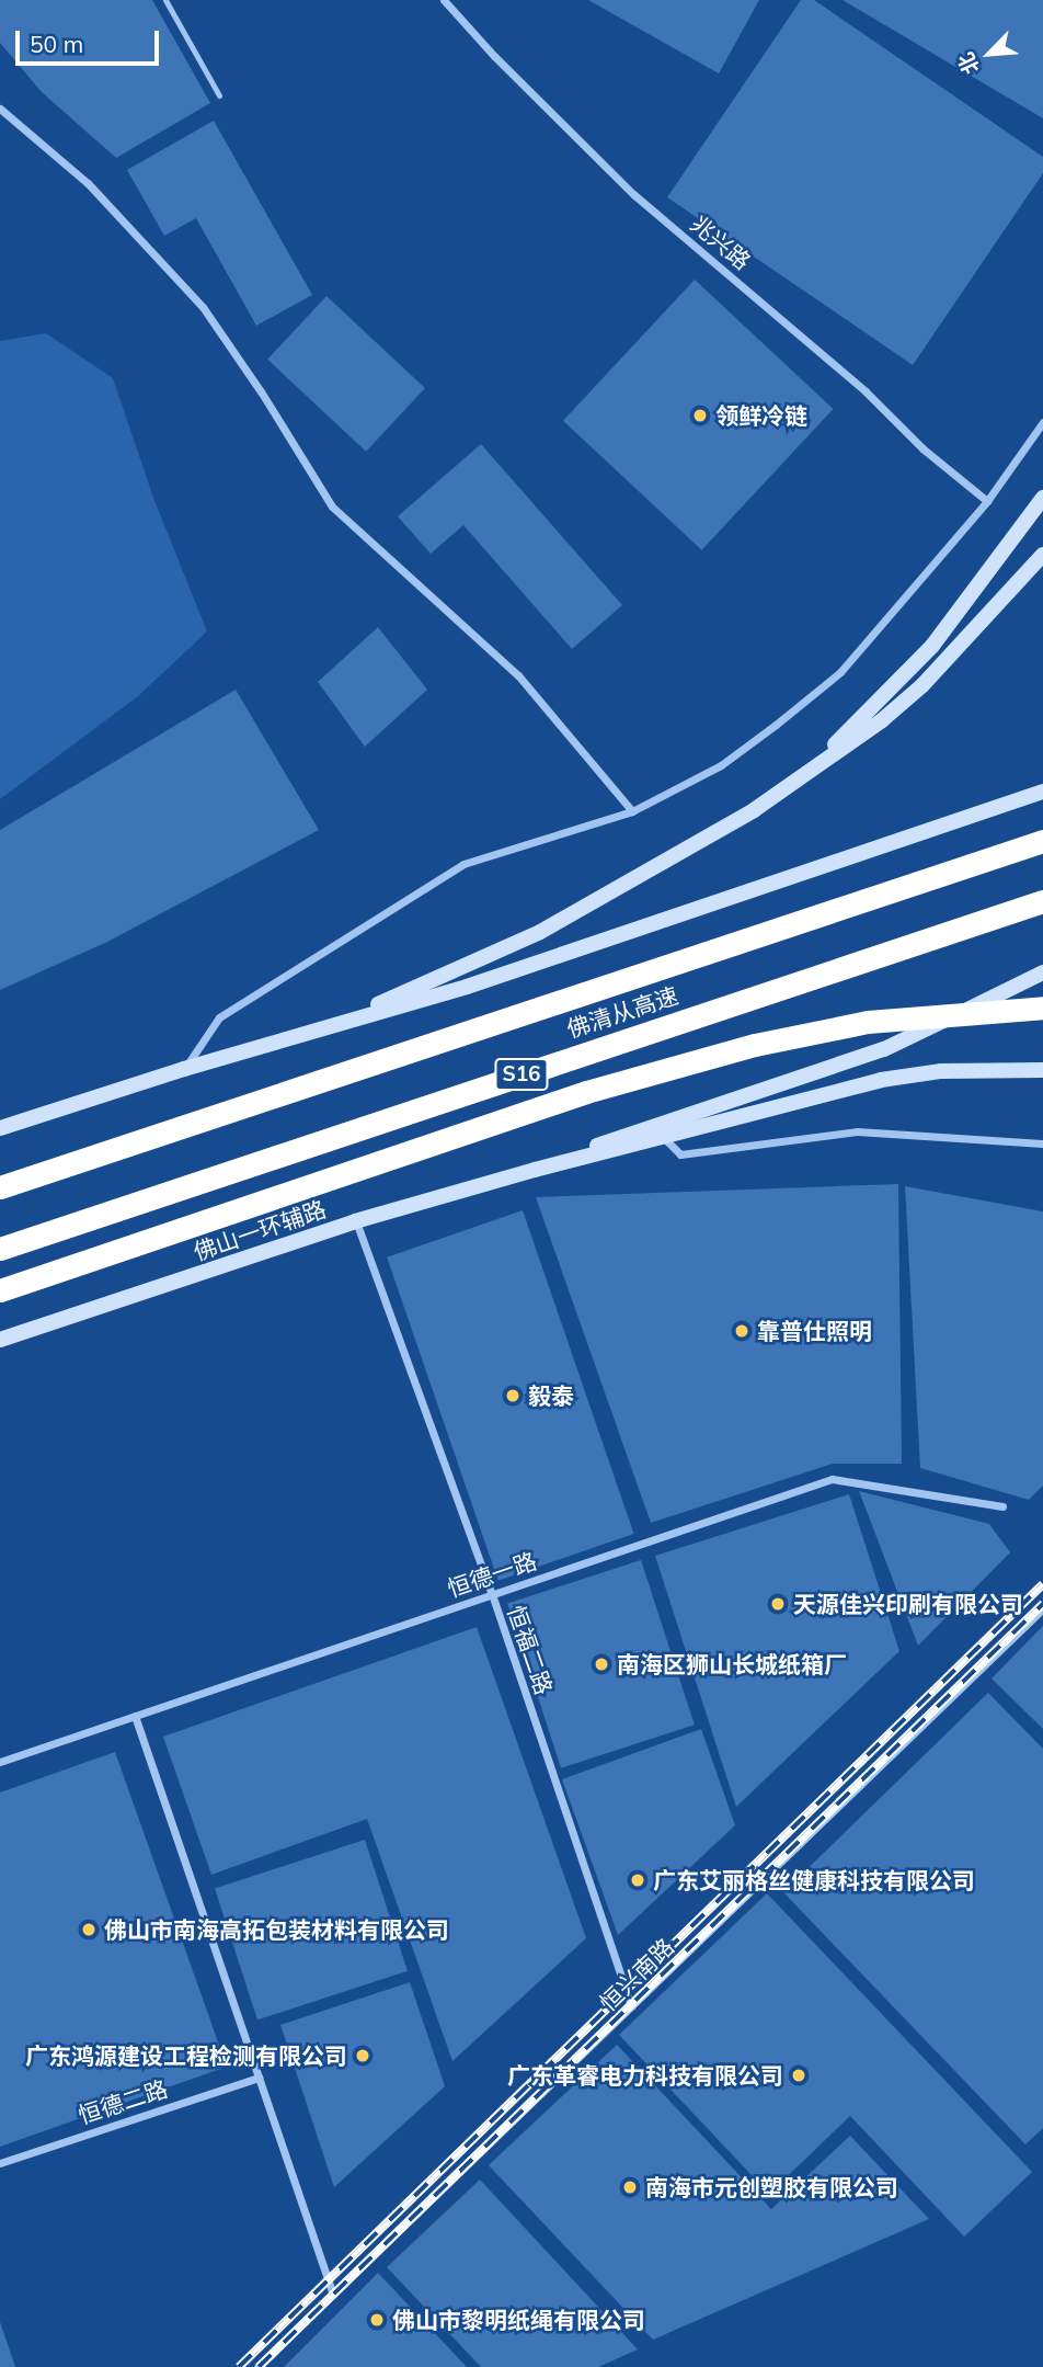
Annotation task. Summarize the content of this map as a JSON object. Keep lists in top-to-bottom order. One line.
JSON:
{"streets":{"highway":["佛清从高速","S16"],"main road":["佛山一环辅路"],"street":["兆兴路","恒德一路","恒福二路","恒兴南路","恒德二路"]},"crossings":[["佛山一环辅路","恒福二路"],["恒德一路","恒福二路"],["恒福二路","恒兴南路"]],"places":["领鲜冷链","靠普仕照明","毅泰","天源佳兴印刷有限公司","南海区狮山长城纸箱厂","广东艾丽格丝健康科技有限公司","佛山市南海高拓包装材料有限公司","广东鸿源建设工程检测有限公司","广东革睿电力科技有限公司","南海市元创塑胶有限公司","佛山市黎明纸绳有限公司"],"scale_bar":"50 m","north":"bottom left"}
